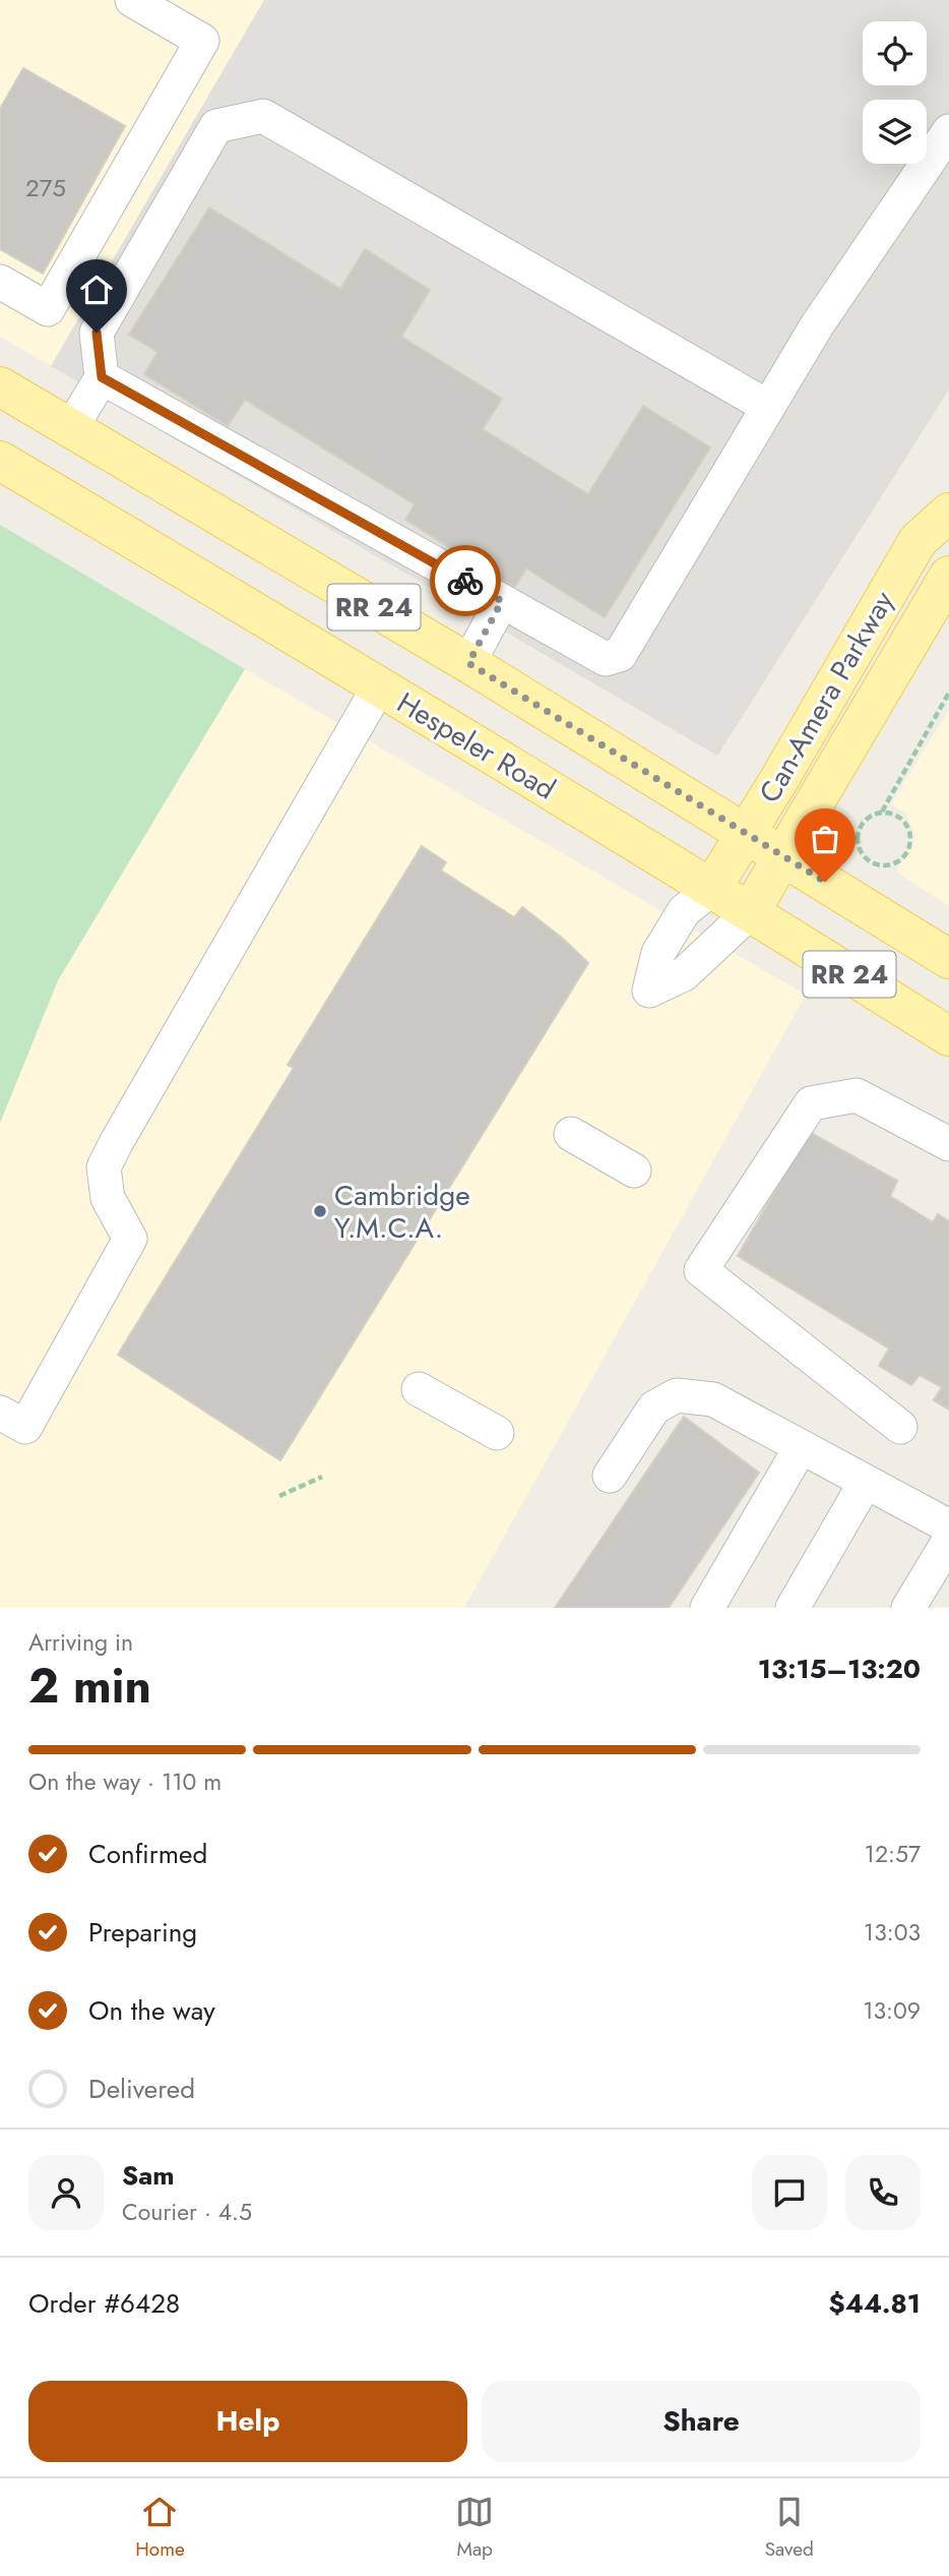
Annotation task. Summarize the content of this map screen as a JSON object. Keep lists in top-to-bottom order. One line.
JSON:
{"streets":{"main road":["RR 24","Can-Amera Parkway","Hespeler Road"]},"crossings":[["RR 24","Can-Amera Parkway"],["Can-Amera Parkway","Hespeler Road"]],"places":["Cambridge Y.M.C.A."],"house_numbers":["275"],"page":{"heading":["2 min","Arriving in","13:15–13:20"],"panel":["Sam","Courier · 4.5","Order #6428","$44.81"],"bar":"On the way · 110 m","list":[["Confirmed","12:57"],["Preparing","13:03"],["On the way","13:09"],"Delivered"],"buttons":["Help","Share"],"tabs":["Home","Map","Saved"]}}
